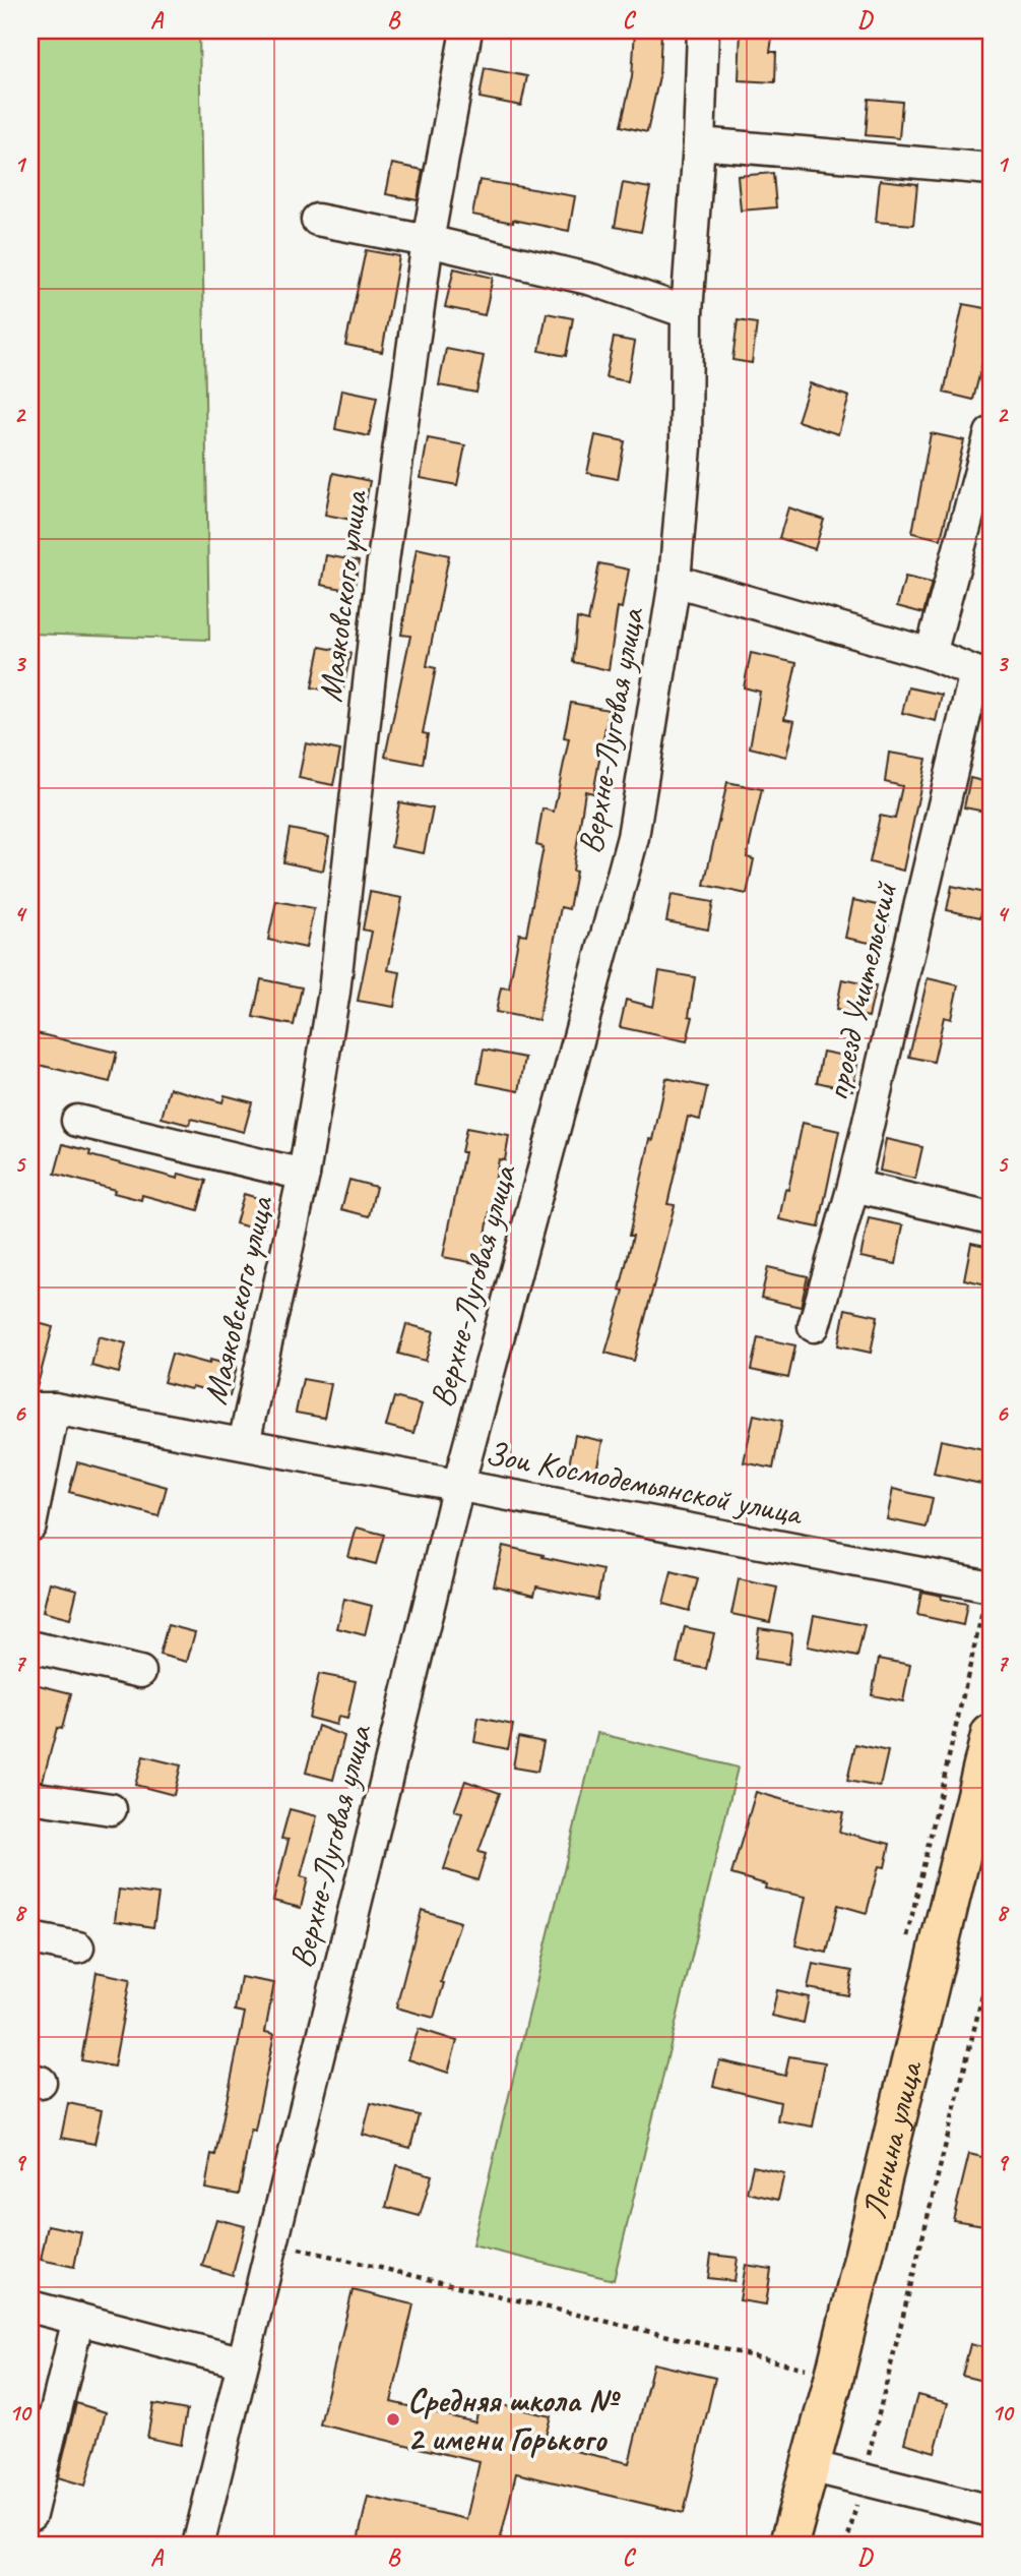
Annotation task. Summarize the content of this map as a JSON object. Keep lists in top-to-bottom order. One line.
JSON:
{"streets":{"main road":["Ленина улица"],"street":["Маяковского улица","Верхне-Луговая улица","проезд Учительский","Зои Космодемьянской улица"]},"crossings":[["Маяковского улица","Зои Космодемьянской улица"],["Верхне-Луговая улица","Зои Космодемьянской улица"]],"places":["Средняя школа № 2 имени Горького"],"grid":{"columns":["A","B","C","D"],"rows":["1","2","3","4","5","6","7","8","9","10"]}}
